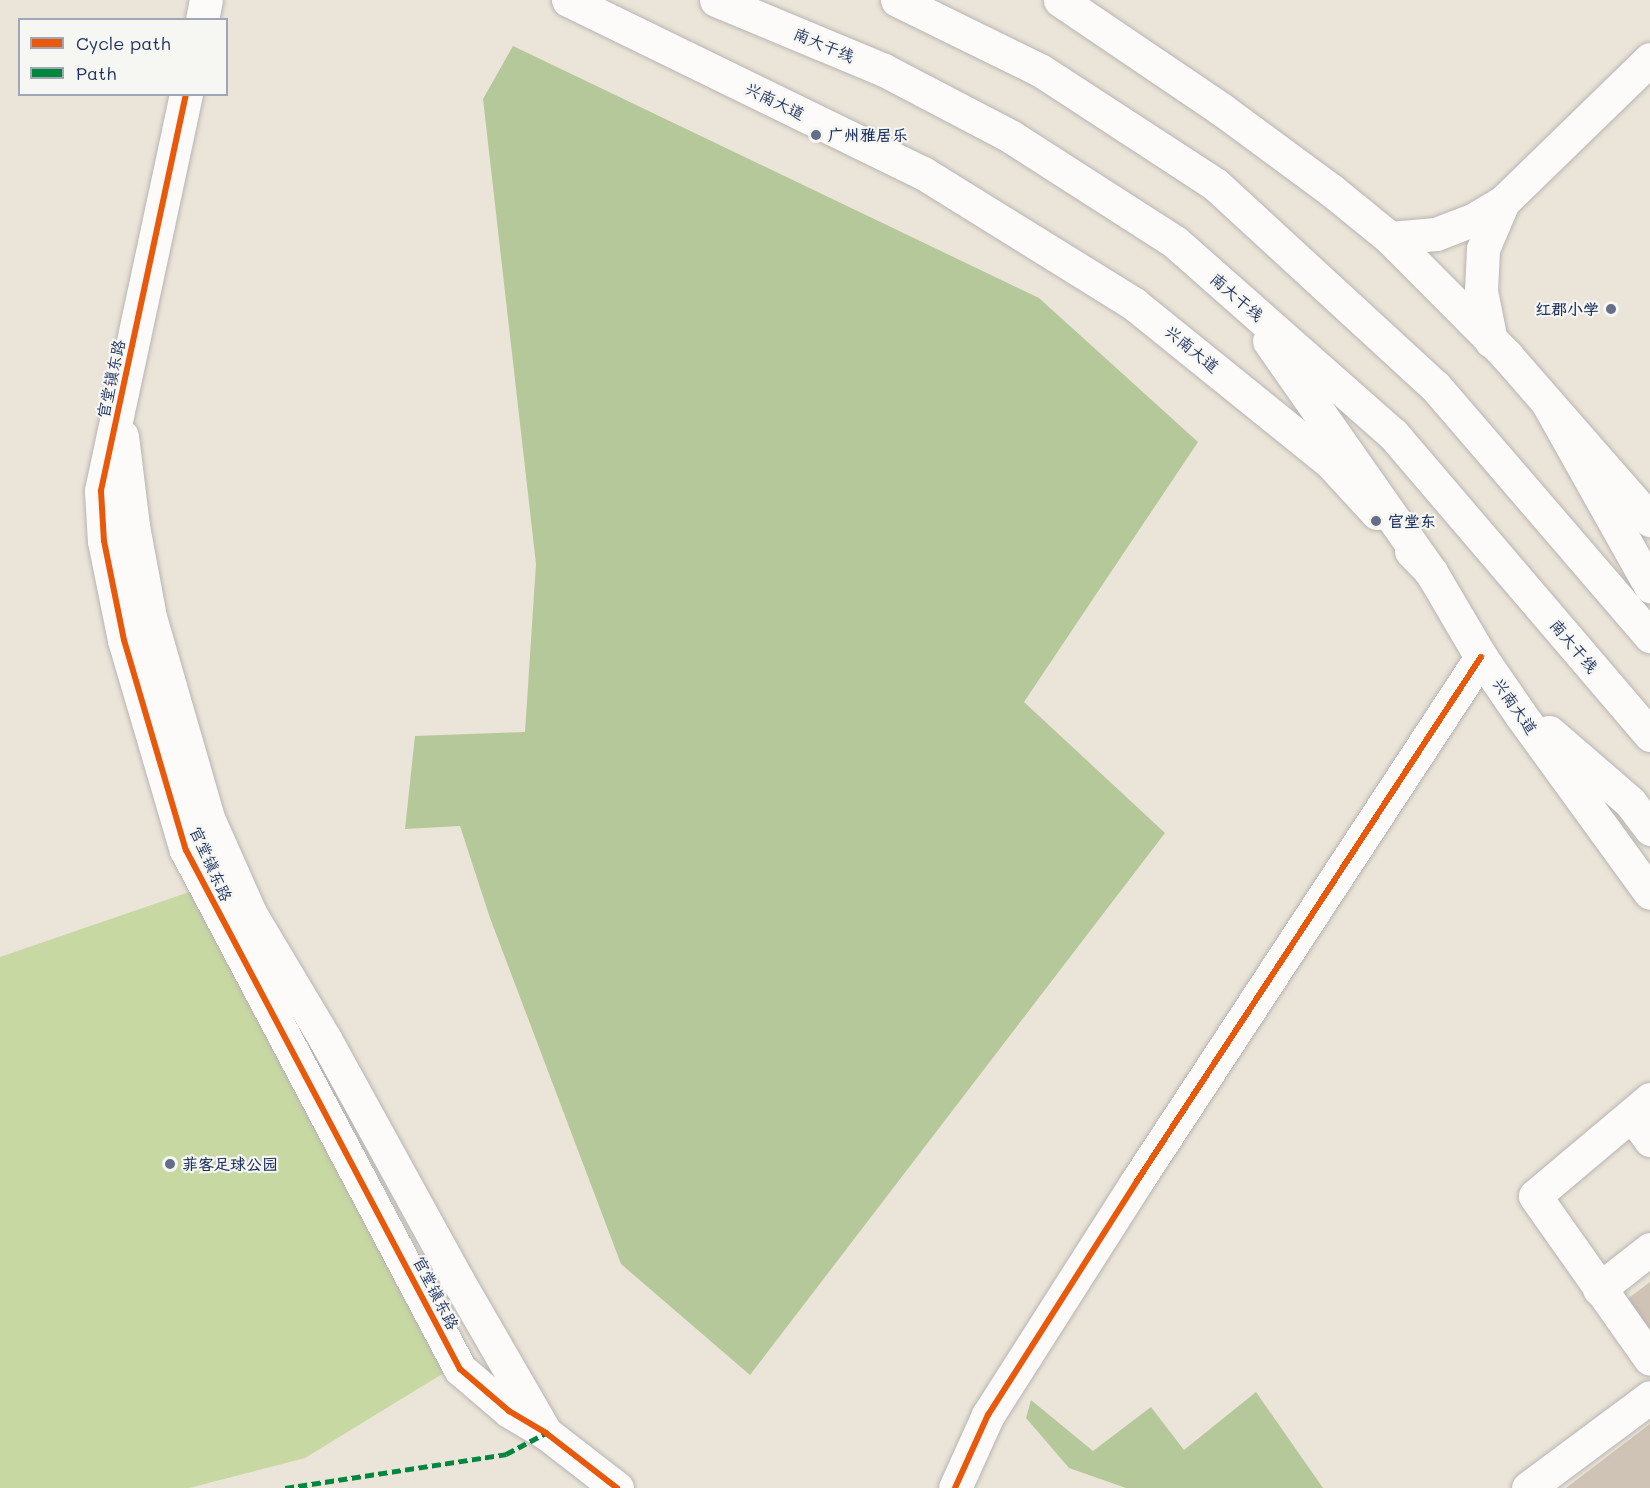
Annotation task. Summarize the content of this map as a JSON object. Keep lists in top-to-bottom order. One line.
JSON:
{"streets":{"main road":["南大干线","兴南大道","官堂镇东路"]},"places":["广州雅居乐","红郡小学","官堂东","菲客足球公园"],"legend":["Cycle path","Path"]}
